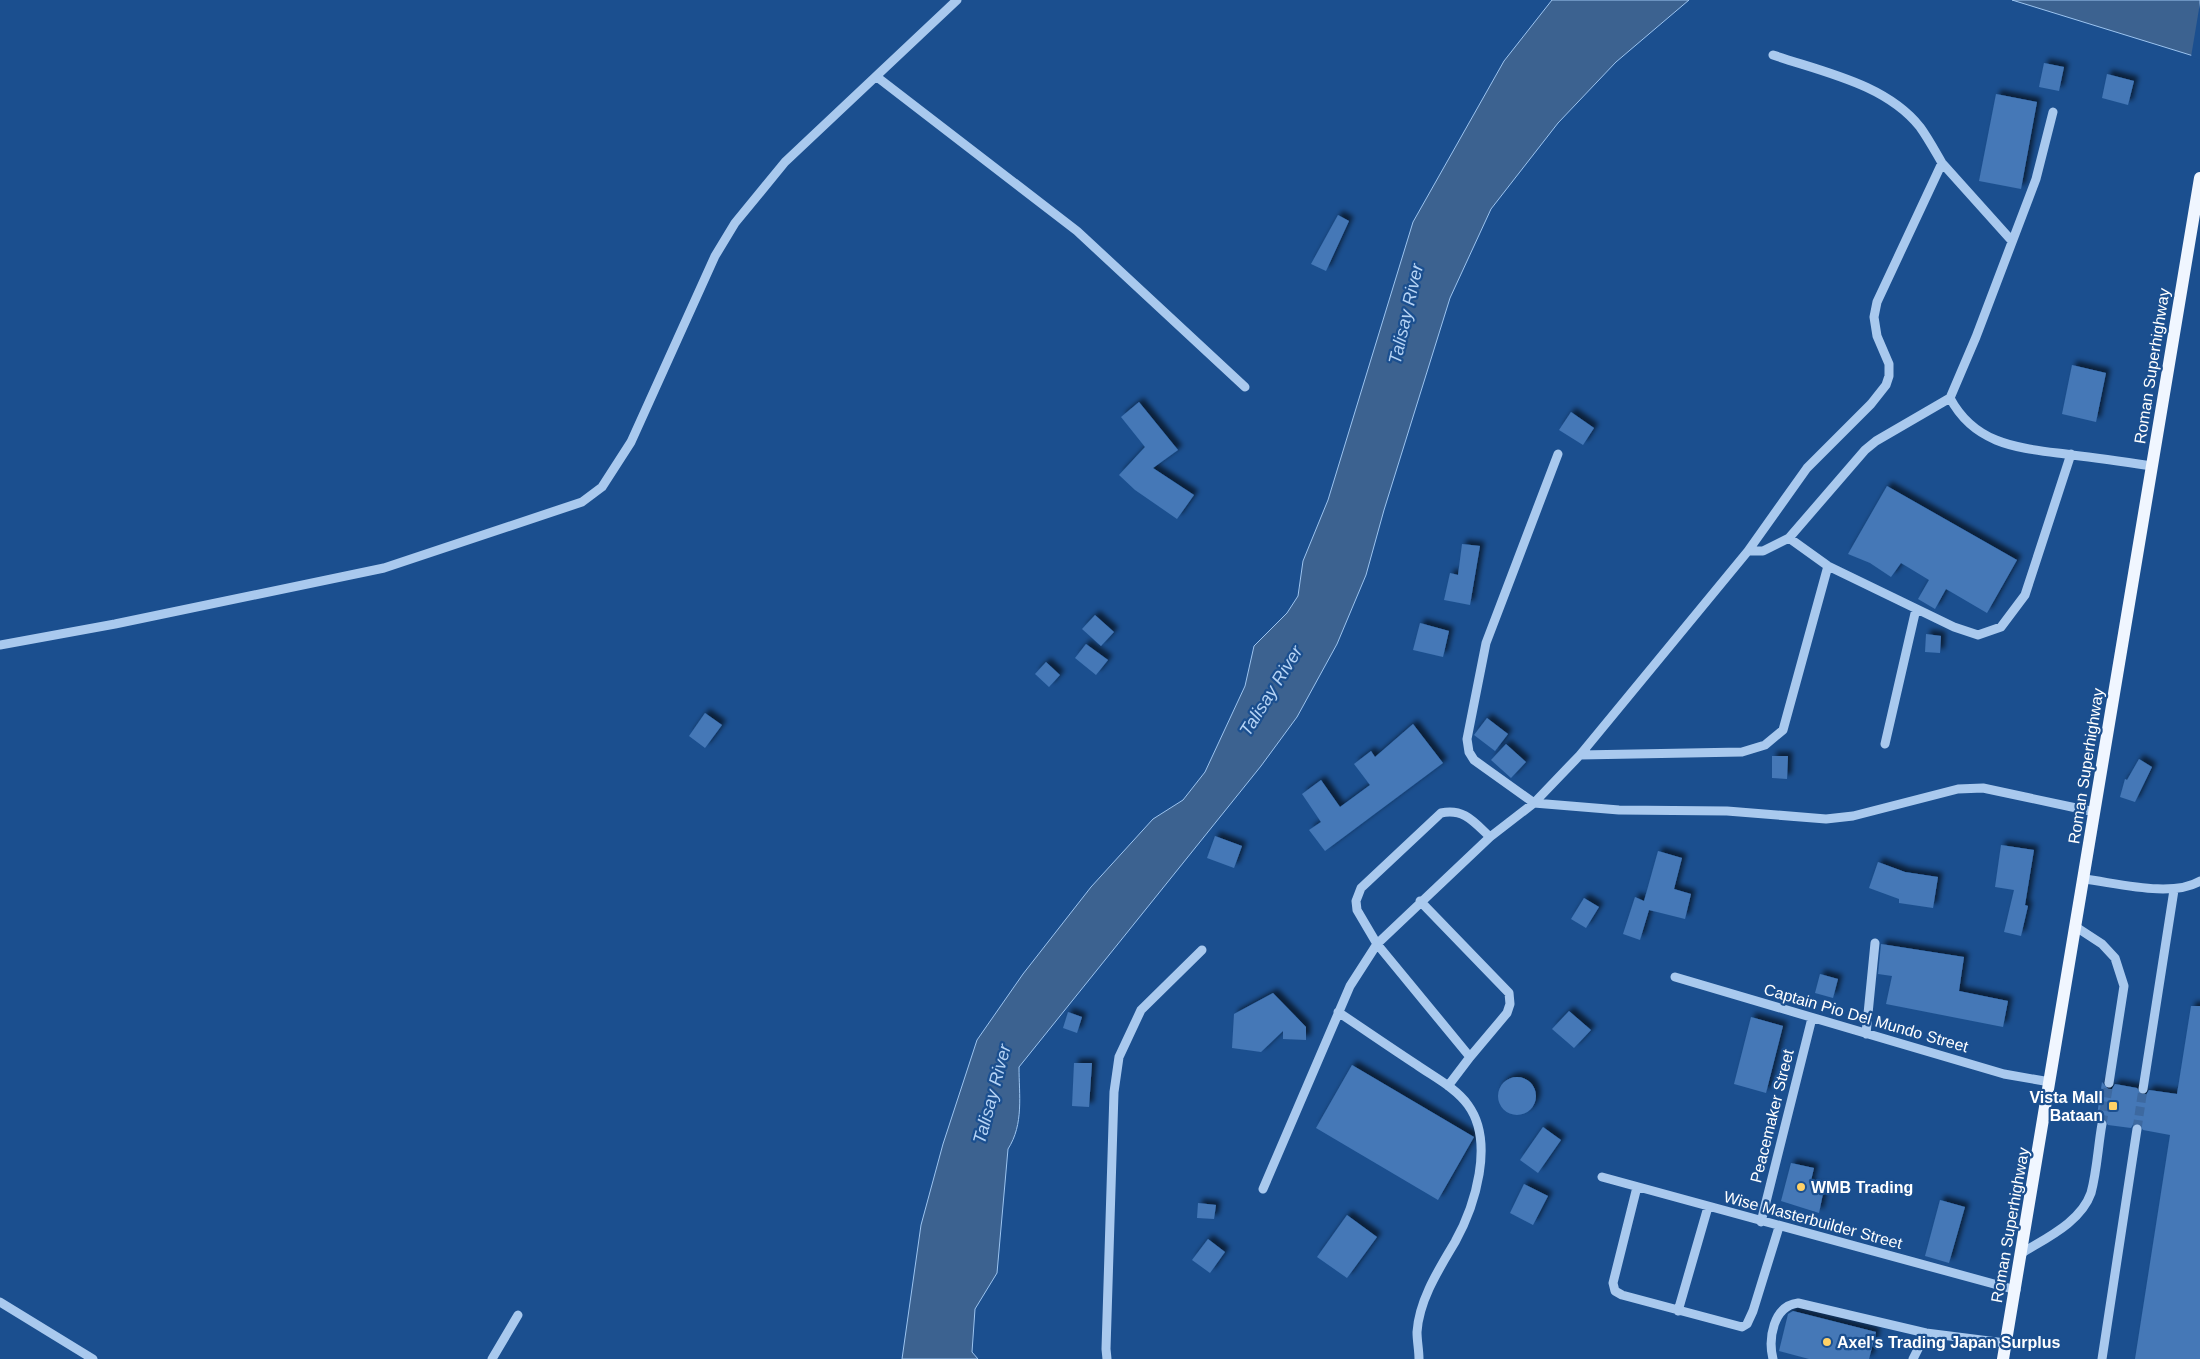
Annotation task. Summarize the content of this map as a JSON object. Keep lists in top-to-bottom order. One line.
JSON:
{"streets":{"main road":["Roman Superhighway"],"street":["Captain Pio Del Mundo Street","Peacemaker Street","Wise Masterbuilder Street"]},"crossings":[["Roman Superhighway","Captain Pio Del Mundo Street"],["Roman Superhighway","Wise Masterbuilder Street"],["Captain Pio Del Mundo Street","Peacemaker Street"],["Peacemaker Street","Wise Masterbuilder Street"]],"water":["Talisay River"],"places":{"transit":["Vista Mall Bataan"],"other":["WMB Trading","Axel's Trading Japan Surplus"]}}
